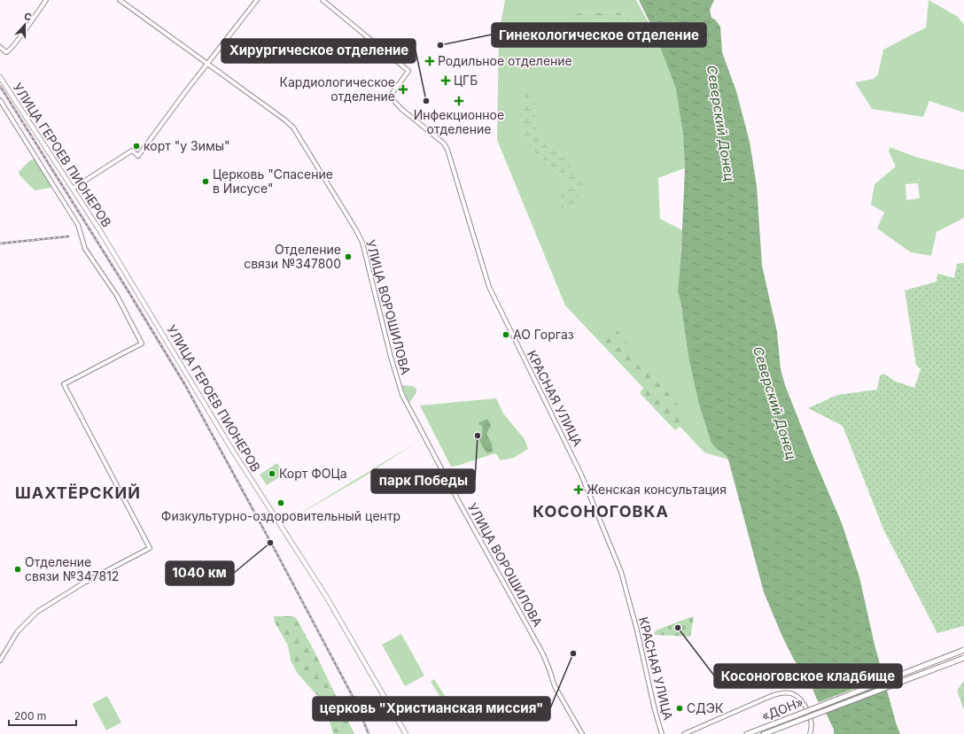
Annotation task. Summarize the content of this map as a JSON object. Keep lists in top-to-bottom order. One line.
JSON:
{"streets":{"highway":["«ДОН»"],"main road":["УЛИЦА ГЕРОЕВ ПИОНЕРОВ"],"street":["УЛИЦА ВОРОШИЛОВА","КРАСНАЯ УЛИЦА"]},"districts":["ШАХТЁРСКИЙ","КОСОНОГОВКА"],"water":["Северский Донец"],"places":{"other":["Гинекологическое отделение","Хирургическое отделение","корт \"у Зимы\"","Церковь \"Спасение в Иисусе\"","Отделение связи №347800","АО Горгаз","парк Победы","Корт ФОЦа","Физкультурно-оздоровительный центр","1040 км","Отделение связи №347812","Косоноговское кладбище","церковь \"Христианская миссия\"","СДЭК"],"health":["Родильное отделение","ЦГБ","Кардиологическое отделение","Инфекционное отделение","Женская консультация"]},"scale_bar":"200 m","north":"top"}
